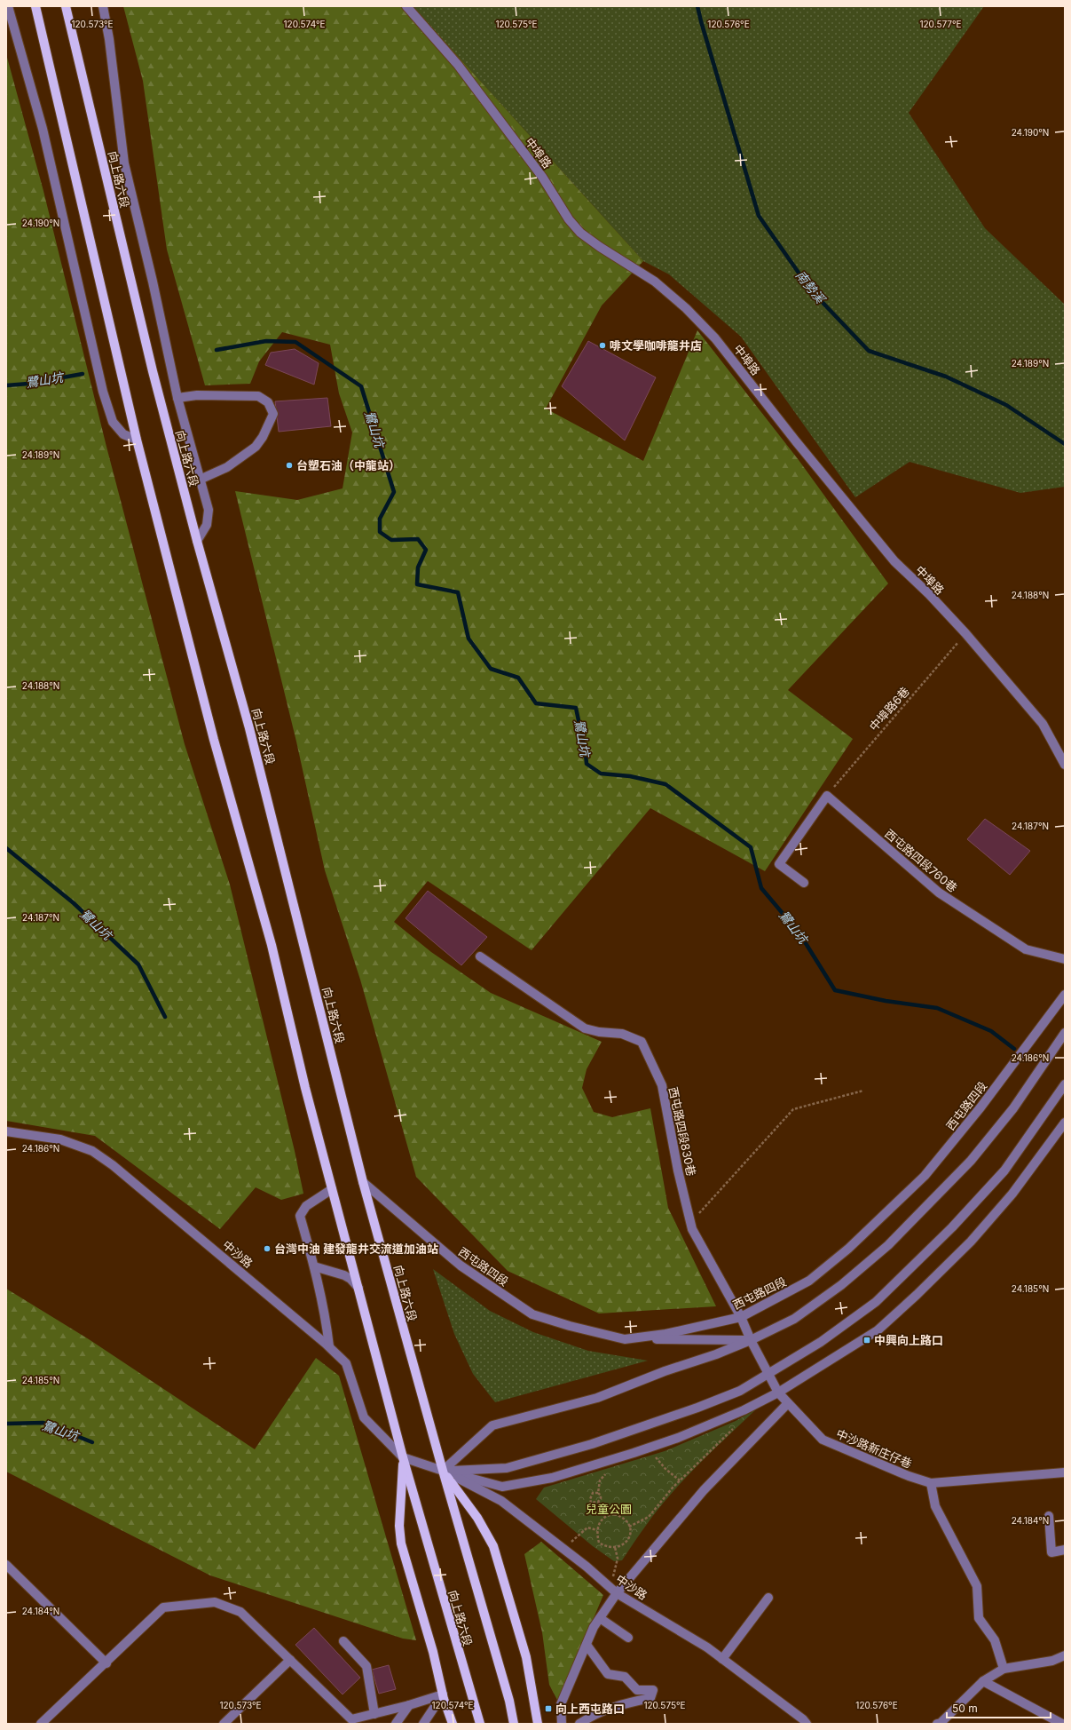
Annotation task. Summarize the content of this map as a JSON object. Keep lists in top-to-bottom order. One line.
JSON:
{"streets":{"main road":["向上路六段"],"street":["中埠路","西屯路四段760巷","西屯路四段","西屯路四段830巷","中沙路","中沙路新庄仔巷"],"path":["中埠路6巷"]},"crossings":[["中埠路","中埠路6巷"],["向上路六段","西屯路四段"],["向上路六段","中沙路"],["中埠路6巷","西屯路四段760巷"],["西屯路四段","西屯路四段830巷"],["西屯路四段","中沙路新庄仔巷"],["西屯路四段830巷","中沙路新庄仔巷"]],"water":["南勢溪","鷺山坑"],"parks":["兒童公園"],"places":{"other":["啡文學咖啡龍井店","台塑石油（中龍站）","台灣中油 建發龍井交流道加油站"],"transit":["中興向上路口","向上西屯路口"]},"scale_bar":"50 m","coordinates":["120.573°E","120.574°E","120.575°E","120.576°E","120.577°E","24.190°N","24.189°N","24.188°N","24.187°N","24.186°N","24.185°N","24.184°N"]}
